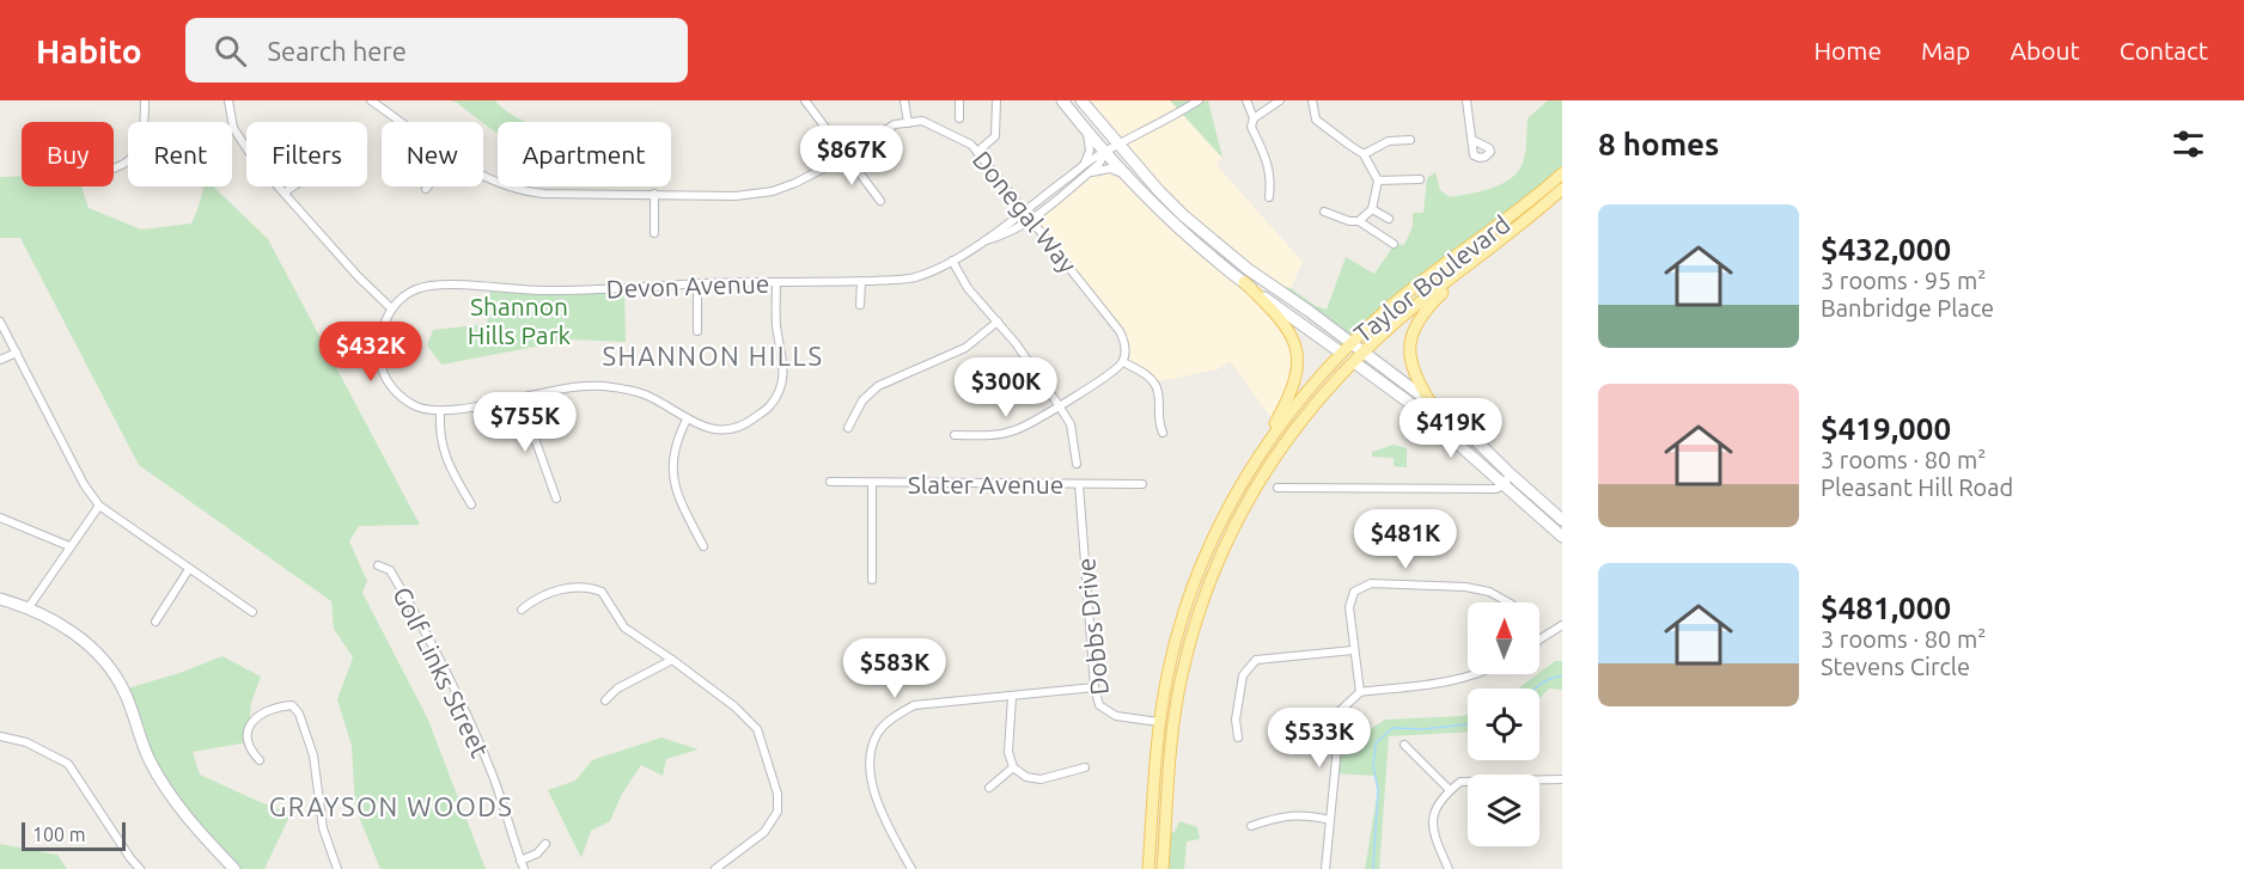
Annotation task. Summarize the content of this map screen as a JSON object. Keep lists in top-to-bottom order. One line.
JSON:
{"streets":{"main road":["Taylor Boulevard"],"street":["Donegal Way","Devon Avenue","Slater Avenue","Dobbs Drive","Golf Links Street"]},"crossings":[["Donegal Way","Devon Avenue"],["Taylor Boulevard","Dobbs Drive"],["Slater Avenue","Dobbs Drive"]],"districts":["SHANNON HILLS","GRAYSON WOODS"],"parks":["Shannon Hills Park"],"scale_bar":"100 m","north":"top","page":{"header":"Habito","search":"Search here","nav":["Home","Map","About","Contact"],"heading":"8 homes","chip":["Buy","Rent","Filters","New","Apartment"],"price":["$867K","$432K","$300K","$755K","$419K","$481K","$583K","$533K"],"list":[{"name":"$432,000","note":"3 rooms · 95 m² · Banbridge Place"},{"name":"$419,000","note":"3 rooms · 80 m² · Pleasant Hill Road"},{"name":"$481,000","note":"3 rooms · 80 m² · Stevens Circle"}],"scale":"100 m"}}
